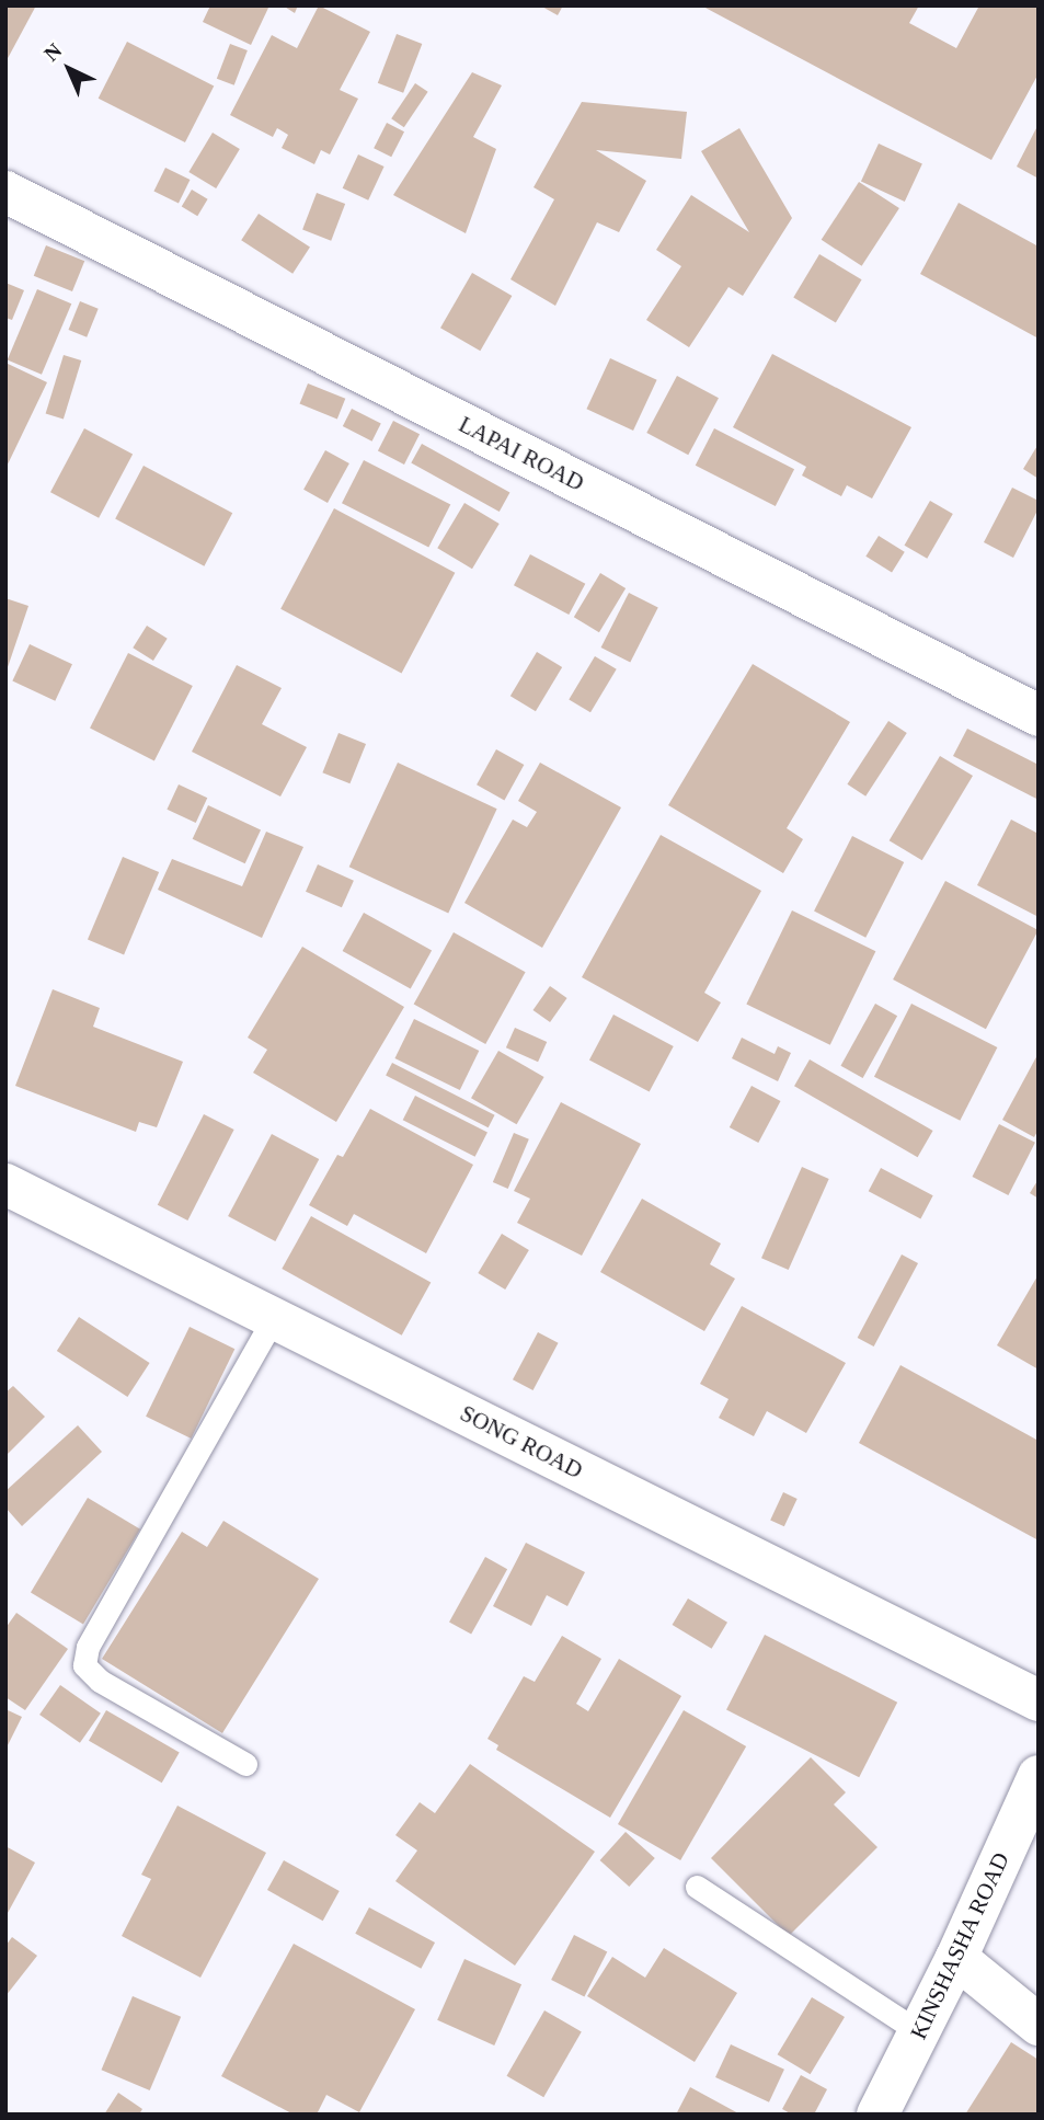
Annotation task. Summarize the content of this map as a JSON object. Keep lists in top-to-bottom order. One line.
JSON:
{"streets":{"street":["LAPAI ROAD","SONG ROAD","KINSHASHA ROAD"]},"north":"top left"}
